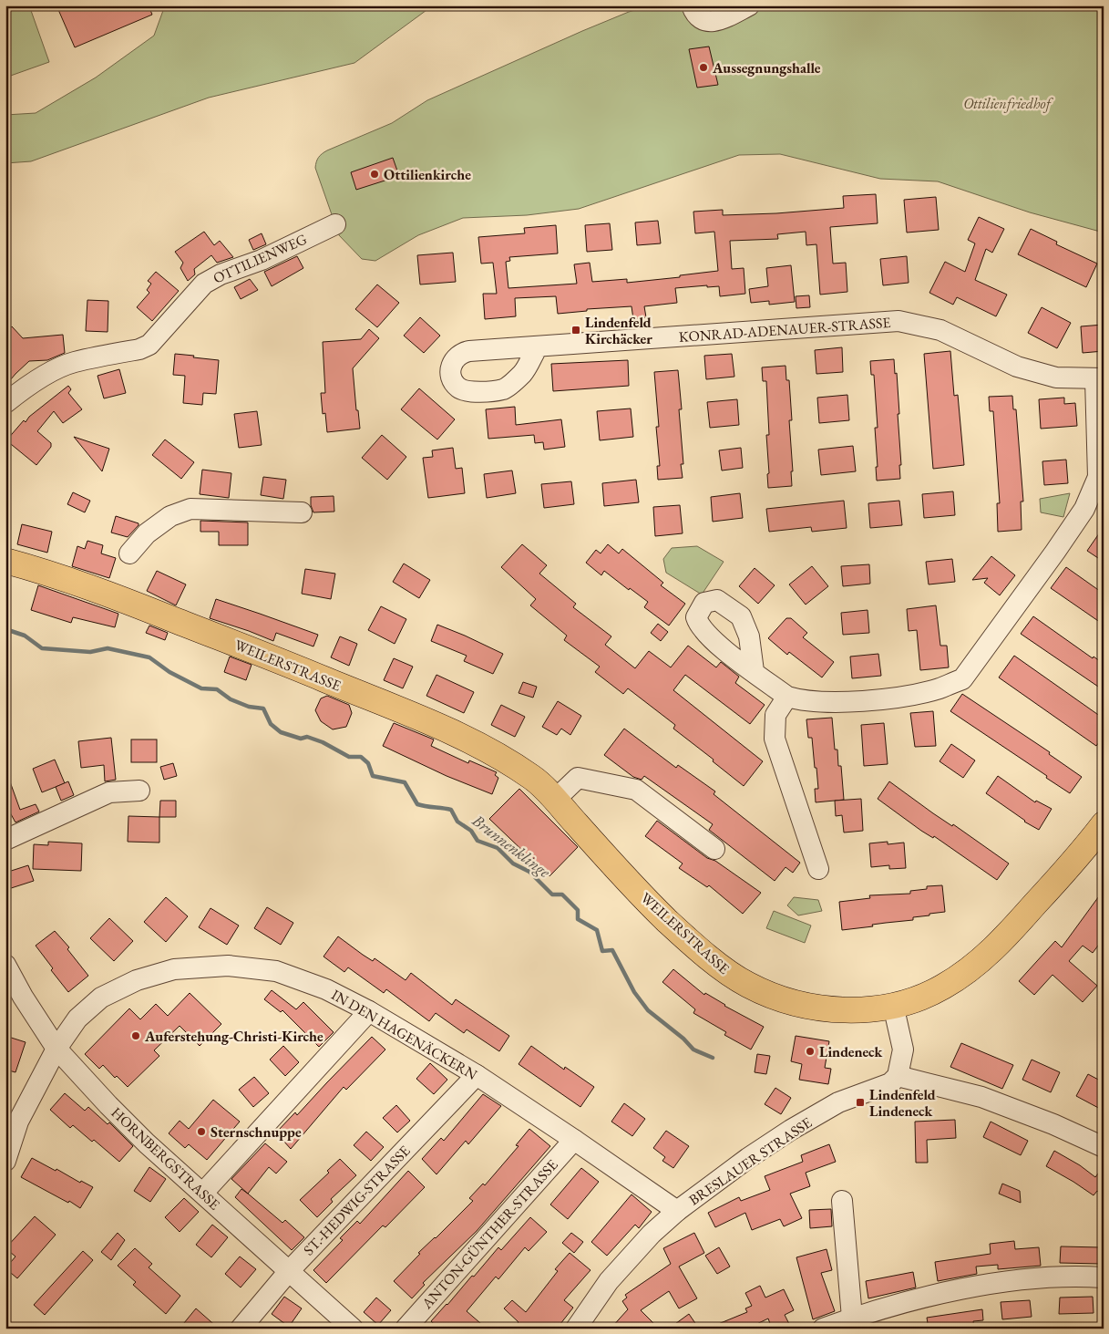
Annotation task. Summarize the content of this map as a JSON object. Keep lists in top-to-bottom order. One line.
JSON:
{"streets":{"main road":["WEILERSTRASSE"],"street":["OTTILIENWEG","KONRAD-ADENAUER-STRASSE","IN DEN HAGENÄCKERN","HORNBERGSTRASSE","BRESLAUER STRASSE","ST.-HEDWIG-STRASSE","ANTON-GÜNTHER-STRASSE"]},"crossings":[["IN DEN HAGENÄCKERN","HORNBERGSTRASSE"],["IN DEN HAGENÄCKERN","BRESLAUER STRASSE"],["IN DEN HAGENÄCKERN","ST.-HEDWIG-STRASSE"],["IN DEN HAGENÄCKERN","ANTON-GÜNTHER-STRASSE"],["HORNBERGSTRASSE","ST.-HEDWIG-STRASSE"]],"water":["Brunnenklinge"],"parks":["Ottilienfriedhof"],"places":{"other":["Aussegnungshalle","Ottilienkirche","Auferstehung-Christi-Kirche","Lindeneck","Sternschnuppe"],"transit":["Lindenfeld Kirchäcker","Lindenfeld Lindeneck"]}}
